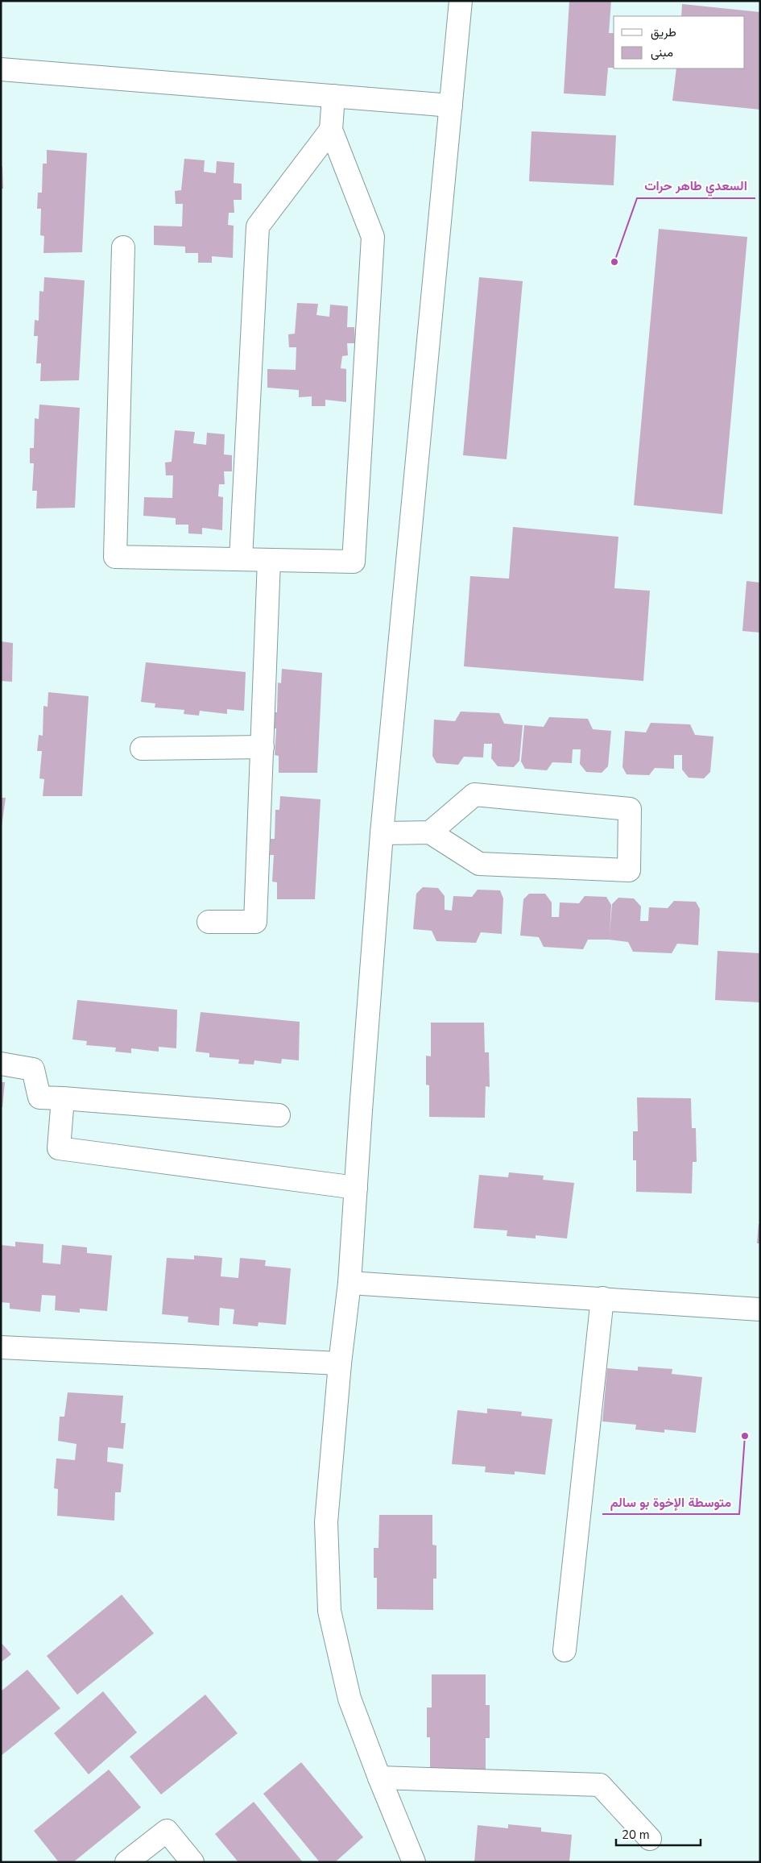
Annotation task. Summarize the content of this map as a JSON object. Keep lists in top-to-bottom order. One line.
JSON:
{"places":["السعدي طاهر حرات","متوسطة الإخوة بو سالم"],"legend":["طريق","مبنى"],"scale_bar":"20 m"}
